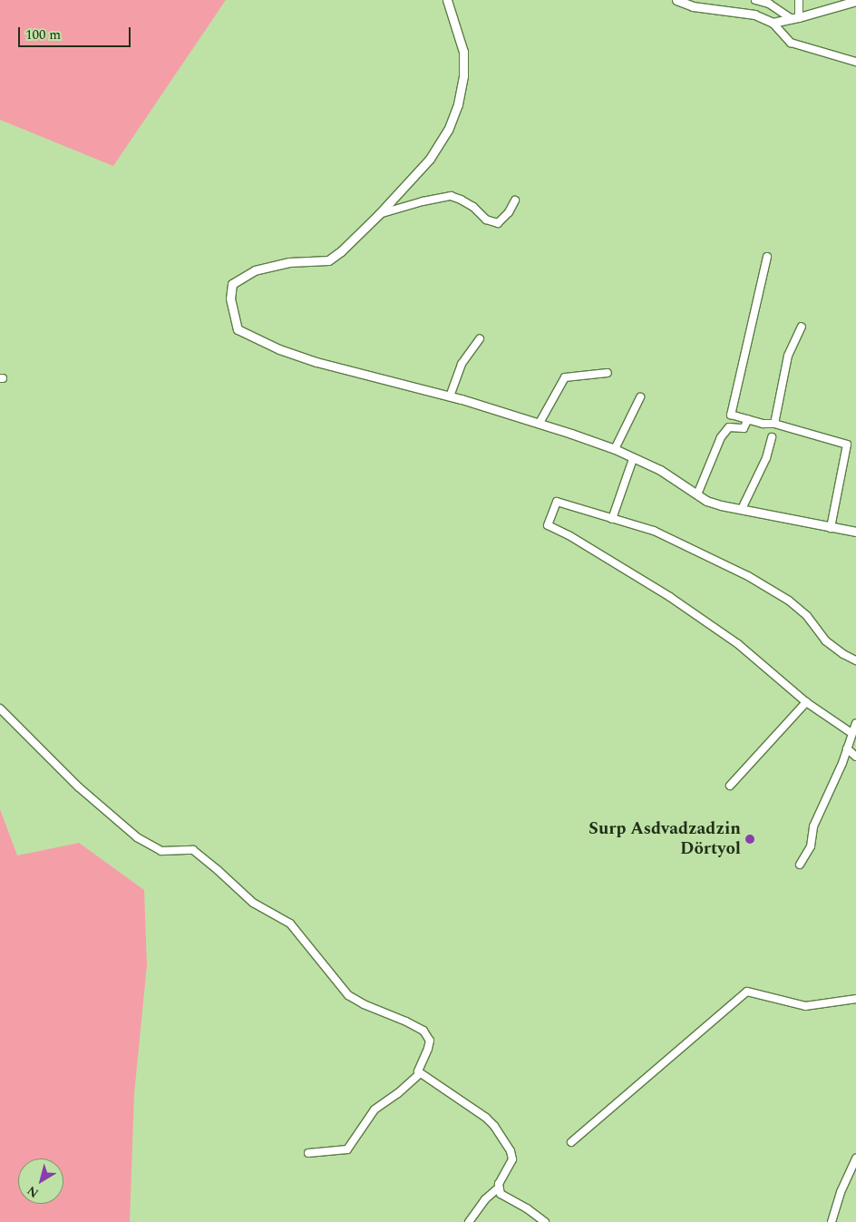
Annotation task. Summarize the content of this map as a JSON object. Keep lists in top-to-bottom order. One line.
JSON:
{"places":["Surp Asdvadzadzin Dörtyol"],"scale_bar":"100 m","north":"bottom left"}
